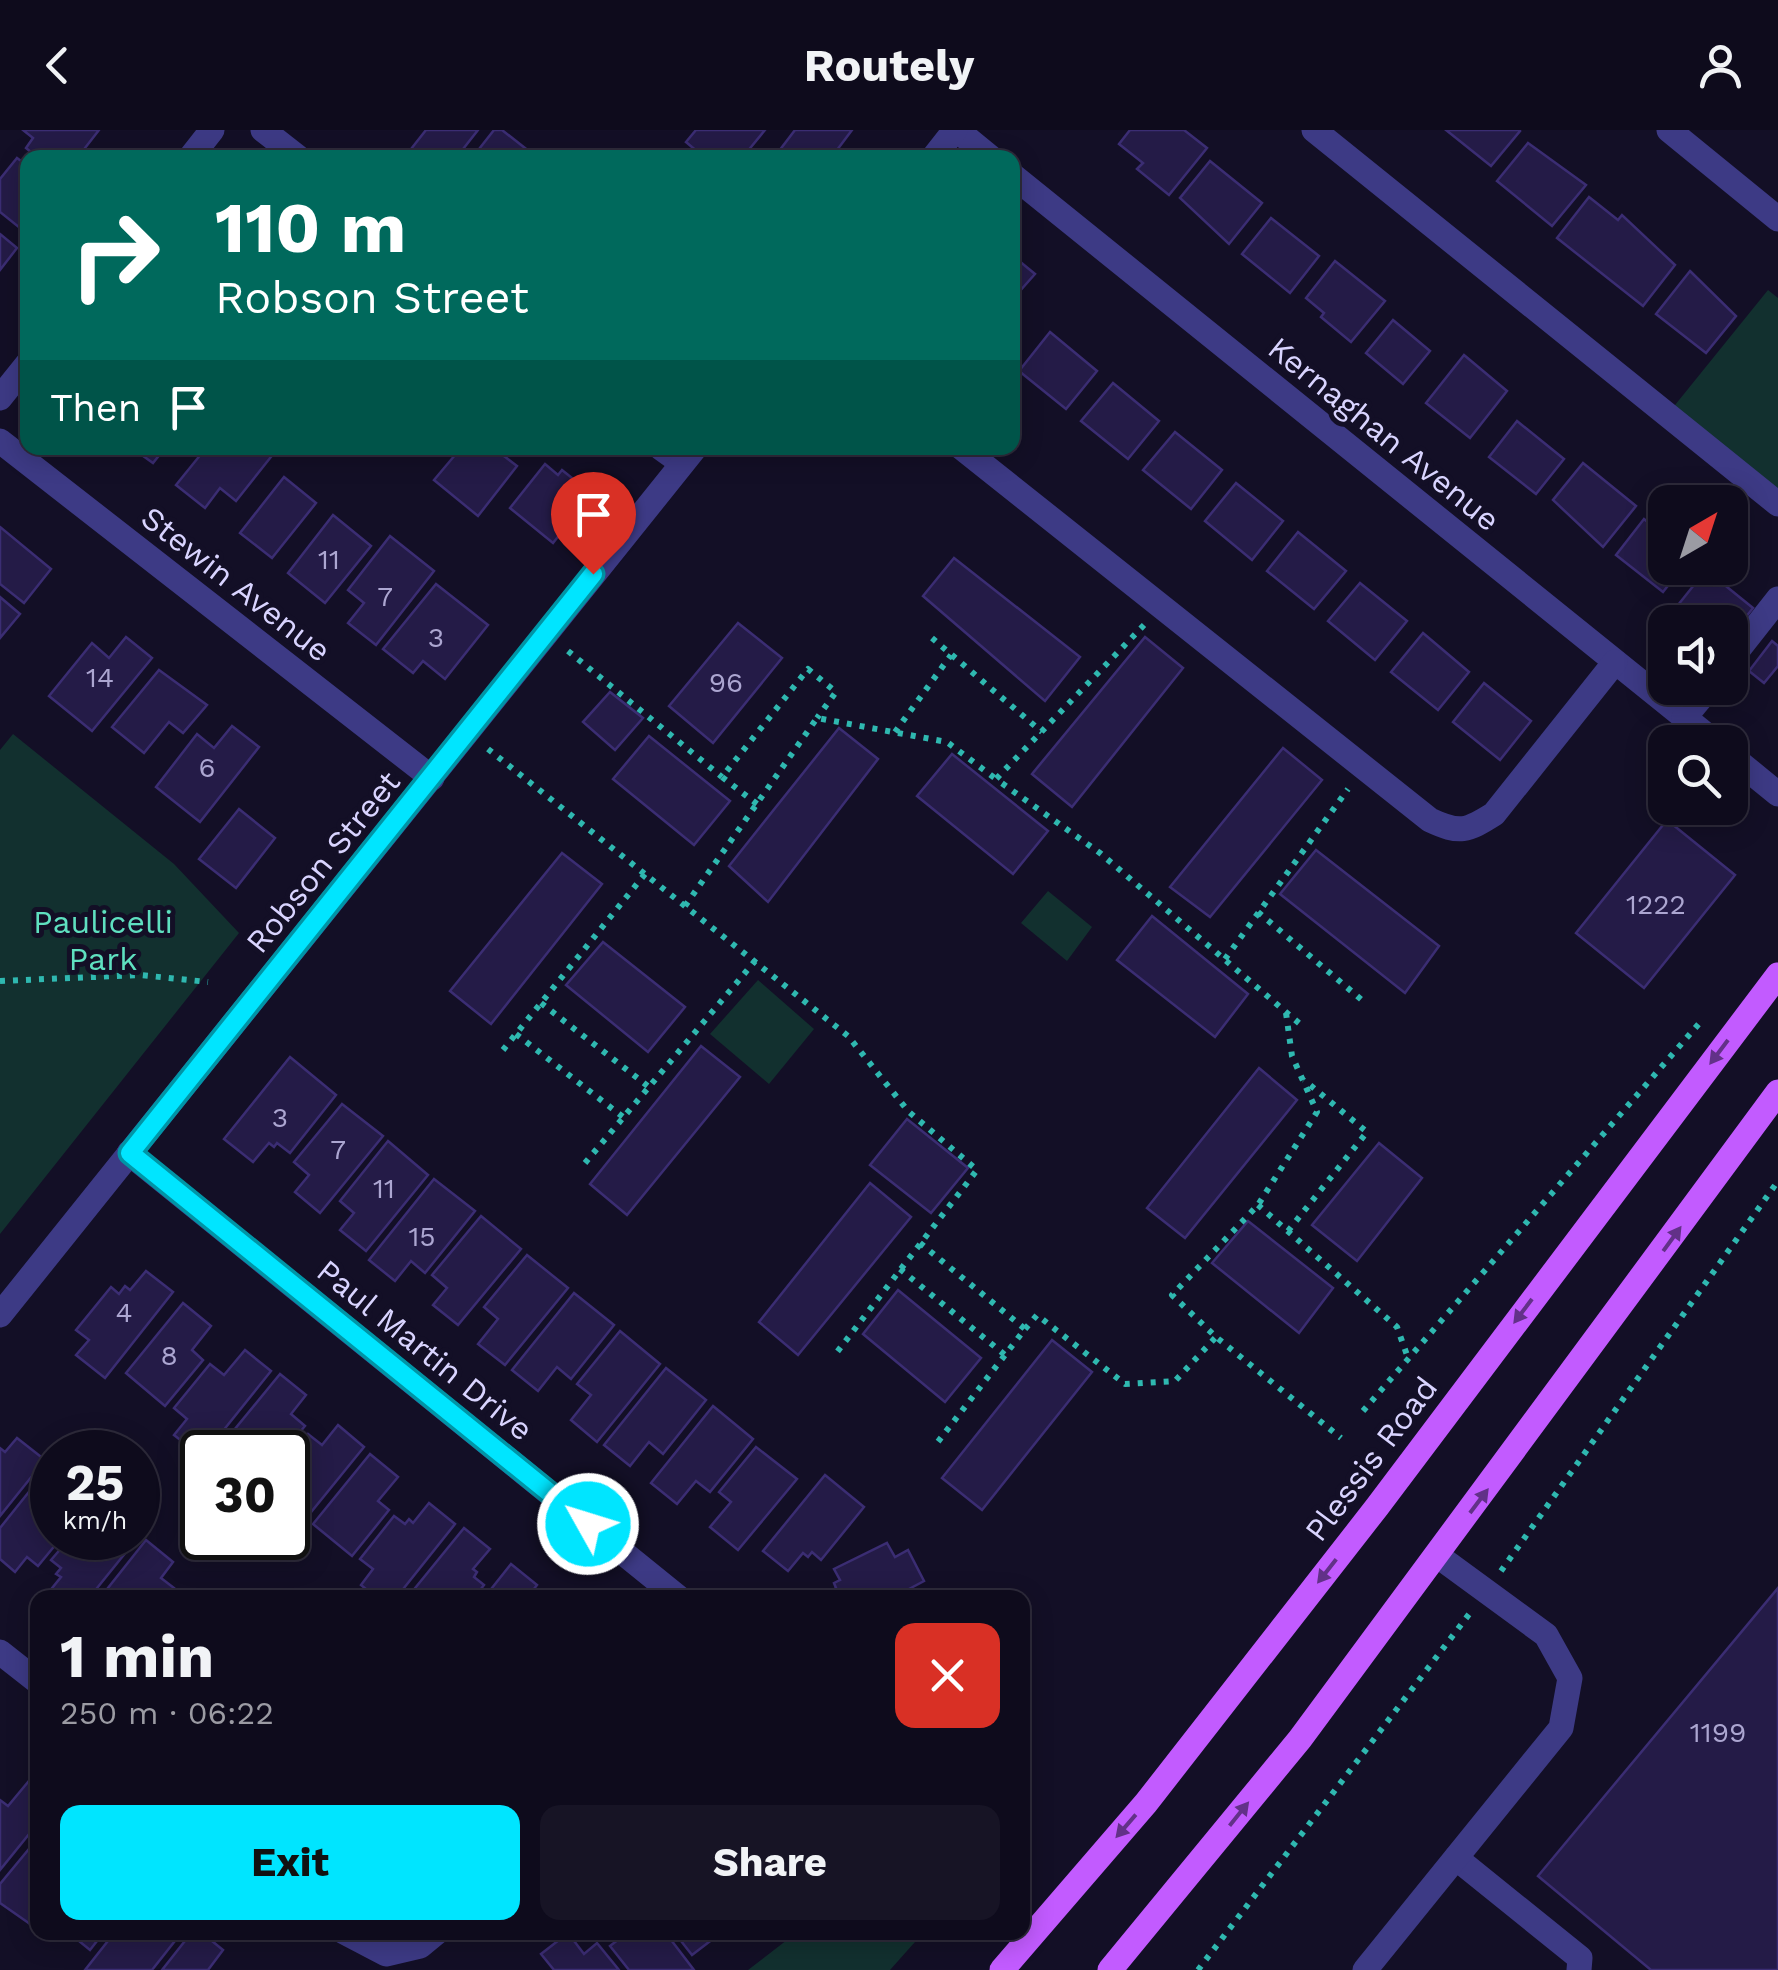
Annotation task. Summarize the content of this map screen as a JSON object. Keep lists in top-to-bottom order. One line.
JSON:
{"streets":{"main road":["Plessis Road"],"street":["Kernaghan Avenue","Stewin Avenue","Robson Street","Paul Martin Drive"]},"crossings":[["Stewin Avenue","Robson Street"],["Robson Street","Paul Martin Drive"]],"parks":["Paulicelli Park"],"house_numbers":["11","7","3","14","96","6","1222","3","7","11","15","4","8","1199"],"north":"top right","page":{"header":"Routely","turn":["110 m","Robson Street"],"then":"Then","speed":"25 km/h","limit":"30","heading":["1 min","250 m · 06:22"],"buttons":["Exit","Share"]}}
